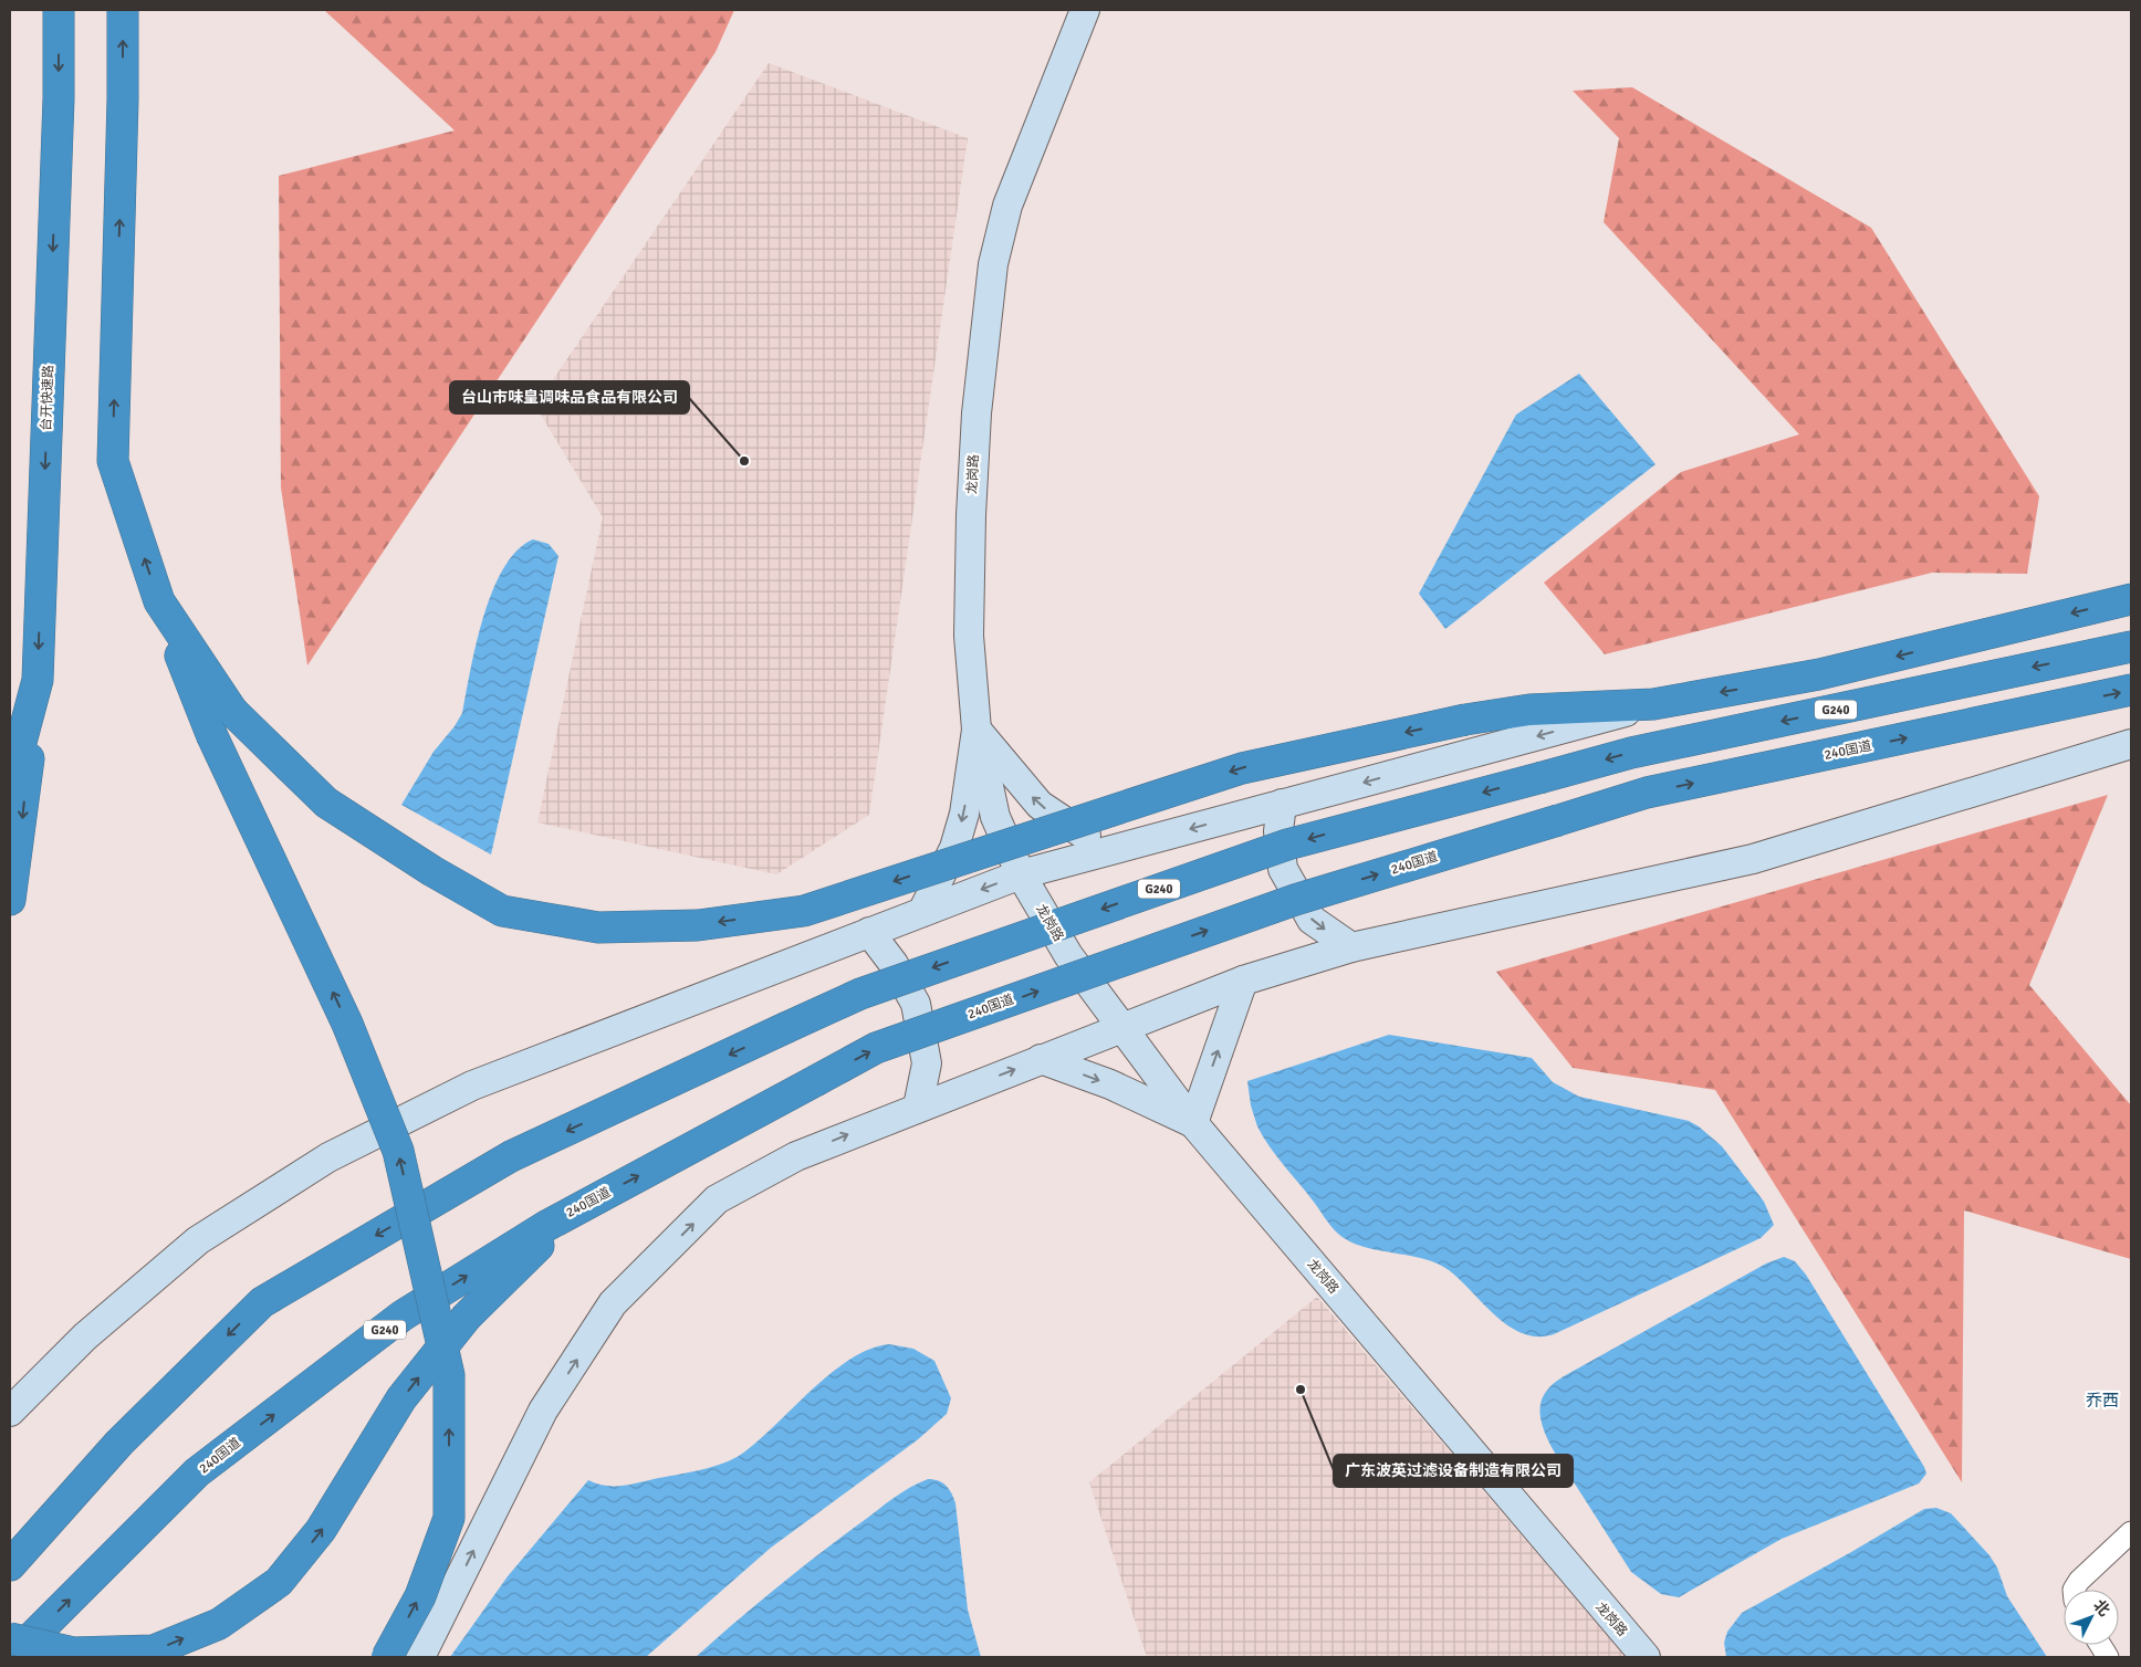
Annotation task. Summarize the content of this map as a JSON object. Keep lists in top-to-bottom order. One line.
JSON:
{"streets":{"highway":["台开快速路","G240","240国道"],"main road":["龙岗路"]},"districts":["乔西"],"places":["台山市味皇调味品食品有限公司","广东波英过滤设备制造有限公司"],"north":"top right"}
